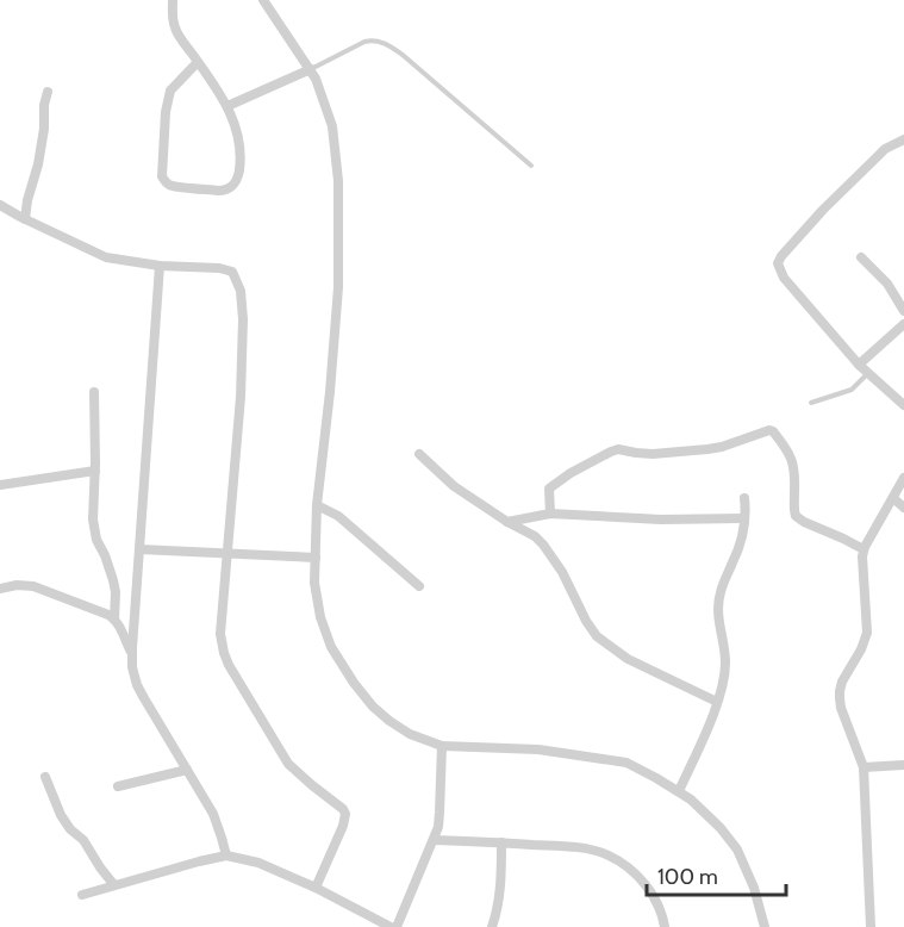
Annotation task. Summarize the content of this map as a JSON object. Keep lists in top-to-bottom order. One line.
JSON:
{"scale_bar":"100 m"}
